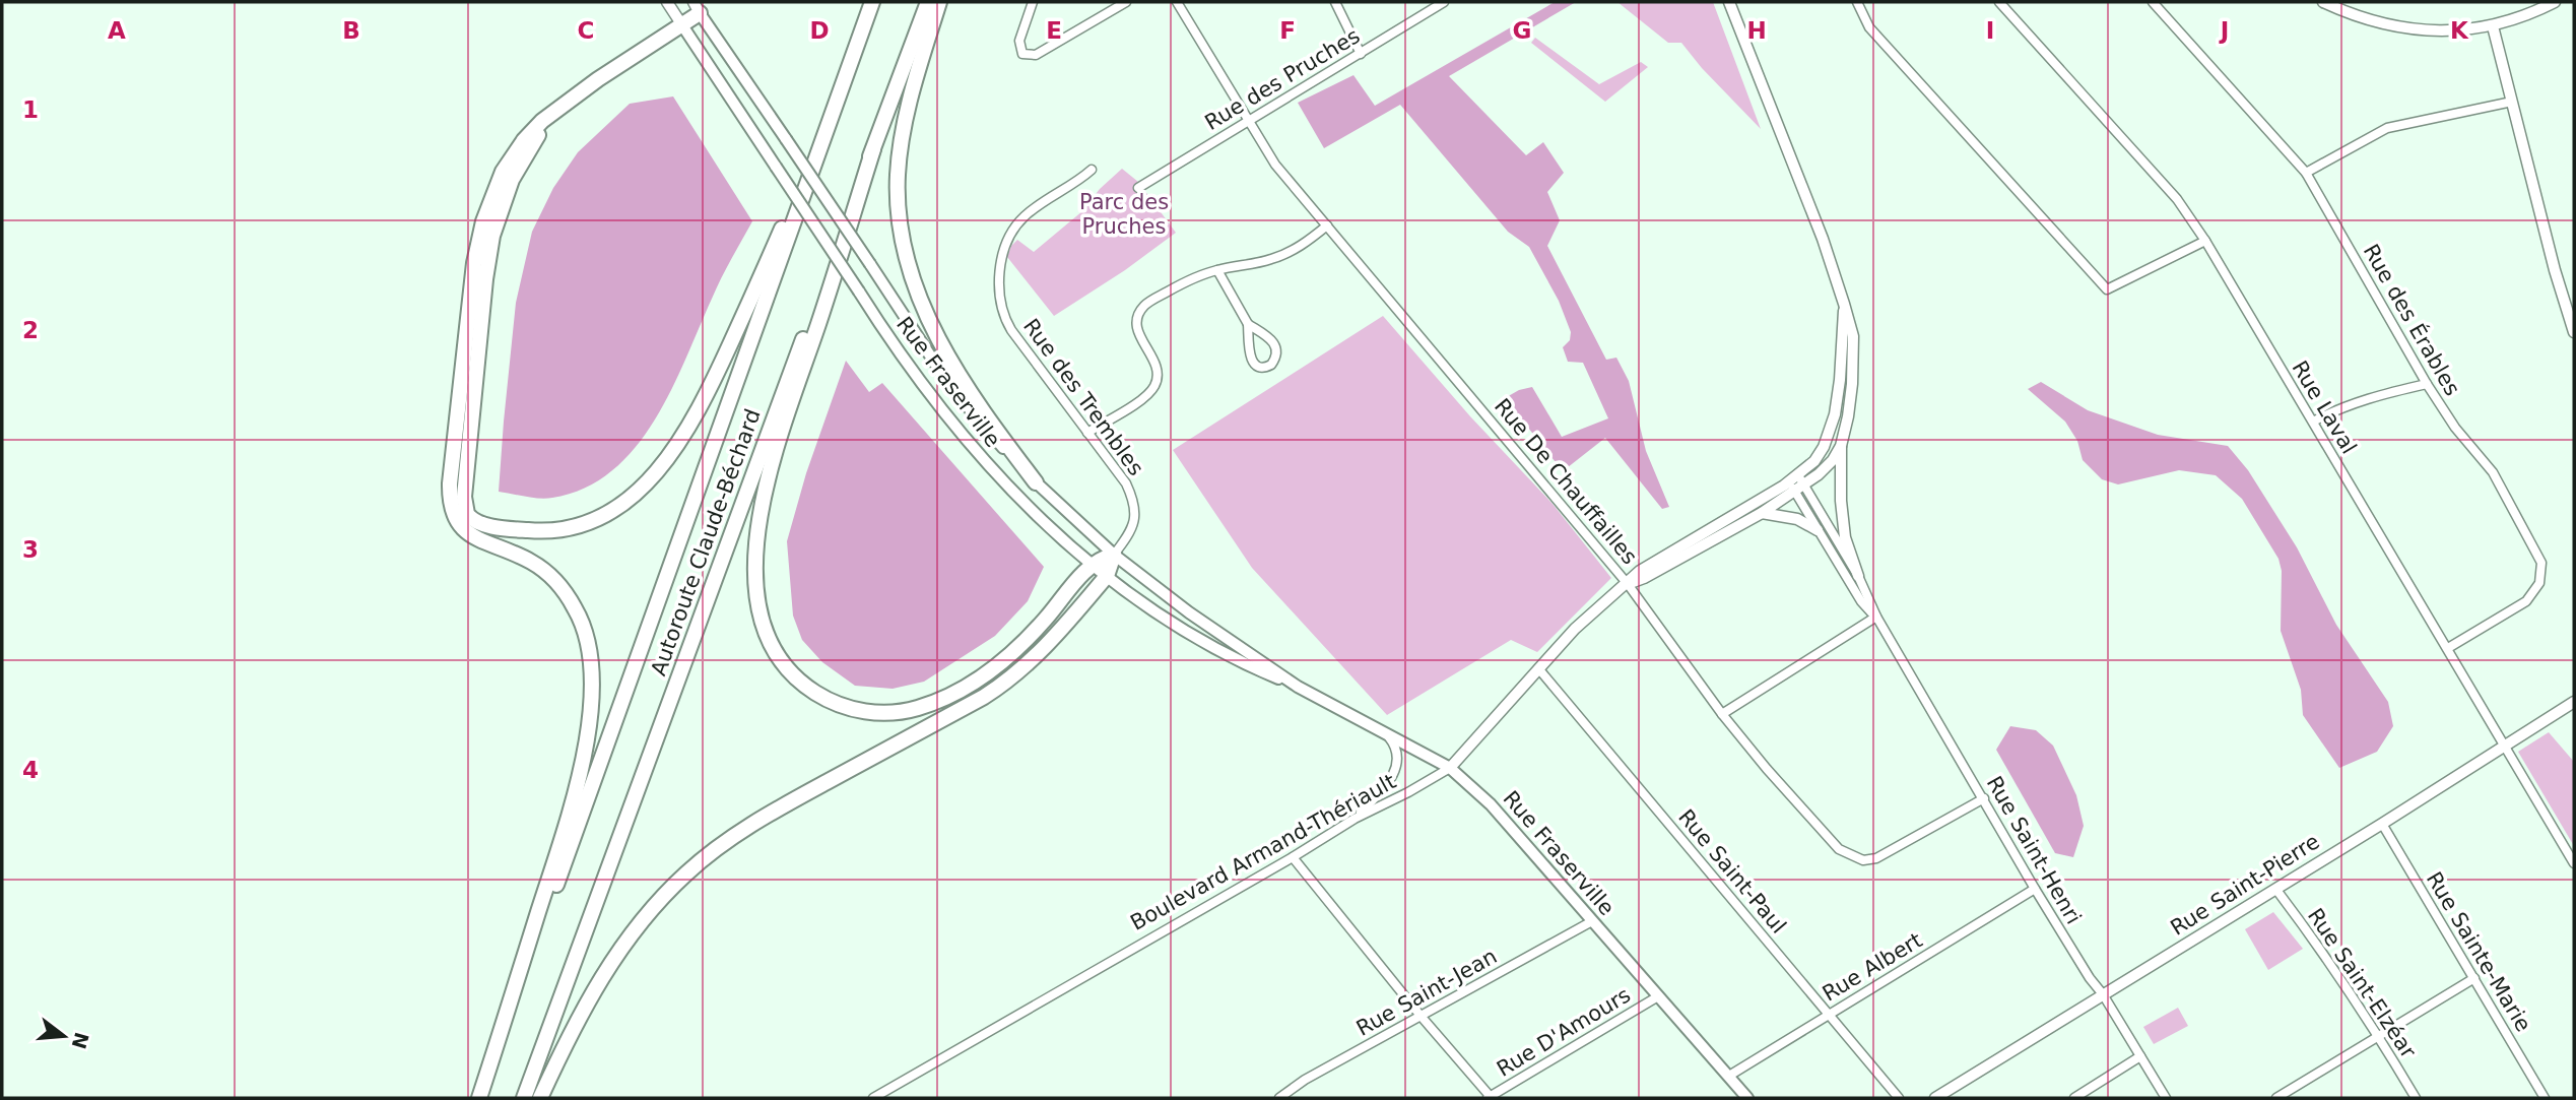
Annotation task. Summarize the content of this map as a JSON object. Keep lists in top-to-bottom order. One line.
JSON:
{"streets":{"highway":["Autoroute Claude-Béchard"],"main road":["Rue Fraserville"],"street":["Rue des Pruches","Rue des Érables","Rue des Trembles","Rue Laval","Rue De Chauffailles","Rue Saint-Henri","Boulevard Armand-Thériault","Rue Saint-Paul","Rue Saint-Pierre","Rue Sainte-Marie","Rue Albert","Rue Saint-Elzéar","Rue Saint-Jean","Rue D'Amours"]},"crossings":[["Rue des Pruches","Rue De Chauffailles"],["Rue des Érables","Rue Laval"],["Rue Fraserville","Rue des Trembles"],["Rue Fraserville","Boulevard Armand-Thériault"],["Rue Fraserville","Rue Albert"],["Rue Fraserville","Rue Saint-Jean"],["Rue Fraserville","Rue D'Amours"],["Rue Laval","Rue Saint-Pierre"],["Rue De Chauffailles","Rue Saint-Henri"],["Rue De Chauffailles","Boulevard Armand-Thériault"],["Rue Saint-Henri","Boulevard Armand-Thériault"],["Rue Saint-Henri","Rue Saint-Pierre"],["Rue Saint-Henri","Rue Albert"],["Boulevard Armand-Thériault","Rue Saint-Paul"],["Rue Saint-Paul","Rue Albert"],["Rue Saint-Pierre","Rue Sainte-Marie"],["Rue Saint-Pierre","Rue Saint-Elzéar"]],"parks":["Parc des Pruches"],"north":"right","grid":{"columns":["A","B","C","D","E","F","G","H","I","J","K"],"rows":["1","2","3","4"]}}
